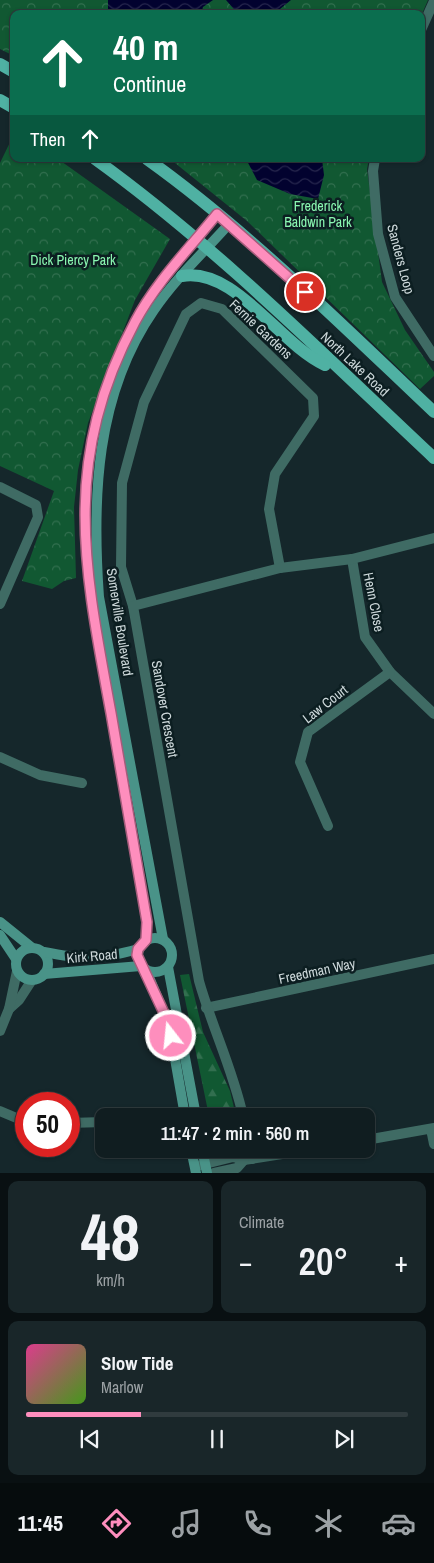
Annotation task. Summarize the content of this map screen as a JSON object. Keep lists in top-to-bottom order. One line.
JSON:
{"streets":{"main road":["North Lake Road","Somerville Boulevard","Kirk Road"],"street":["Sanders Loop","Fernie Gardens","Henn Close","Law Court","Sandover Crescent","Freedman Way"]},"crossings":[["Fernie Gardens","Sandover Crescent"],["North Lake Road","Somerville Boulevard"],["Henn Close","Law Court"],["Somerville Boulevard","Kirk Road"],["Sandover Crescent","Freedman Way"]],"parks":["Frederick Baldwin Park","Dick Piercy Park"],"page":{"turn":["40 m","Continue"],"then":"Then","limit":"50","trip":"11:47 · 2 min · 560 m","tile":[["48","km/h"],"Climate"],"heat":["−","20°","+"],"song":["Slow Tide","Marlow"],"tabs":"11:45"}}
